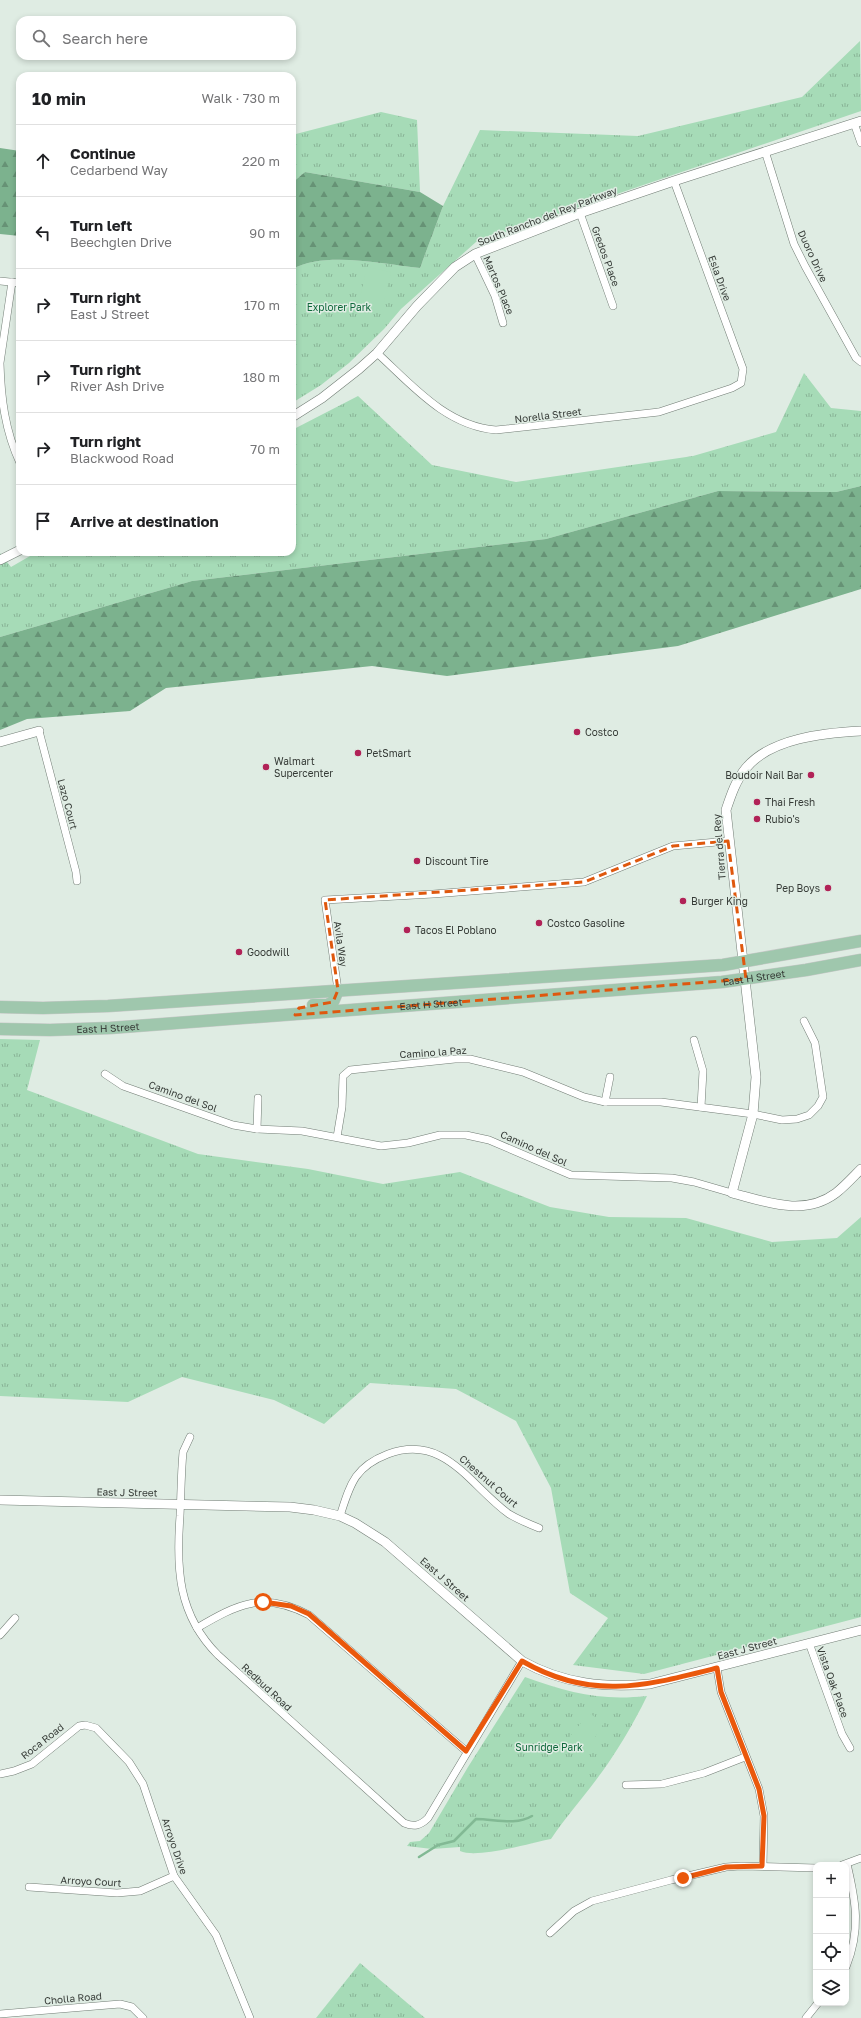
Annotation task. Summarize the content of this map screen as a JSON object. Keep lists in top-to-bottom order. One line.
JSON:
{"streets":{"main road":["East H Street"],"street":["South Rancho del Rey Parkway","Gredos Place","Duoro Drive","Esla Drive","Martos Place","Norella Street","Lazo Court","Tierra del Rey","Avila Way","Camino la Paz","Camino del Sol","Chestnut Court","East J Street","Vista Oak Place","Redbud Road","Roca Road","Arroyo Drive","Arroyo Court","Cholla Road"]},"crossings":[["South Rancho del Rey Parkway","Gredos Place"],["South Rancho del Rey Parkway","Duoro Drive"],["South Rancho del Rey Parkway","Esla Drive"],["South Rancho del Rey Parkway","Martos Place"],["South Rancho del Rey Parkway","Norella Street"],["Esla Drive","Norella Street"],["Tierra del Rey","Avila Way"],["Tierra del Rey","East H Street"],["Tierra del Rey","Camino la Paz"],["Tierra del Rey","Camino del Sol"],["Avila Way","East H Street"],["Camino la Paz","Camino del Sol"],["Chestnut Court","East J Street"],["East J Street","Vista Oak Place"],["East J Street","Redbud Road"],["Roca Road","Arroyo Drive"],["Arroyo Drive","Arroyo Court"]],"parks":["Explorer Park","Sunridge Park"],"places":["Costco","PetSmart","Walmart Supercenter","Boudoir Nail Bar","Thai Fresh","Rubio's","Discount Tire","Pep Boys","Burger King","Costco Gasoline","Tacos El Poblano","Goodwill"],"page":{"search":"Search here","heading":["10 min","Walk · 730 m"],"list":[["Continue","Cedarbend Way","220 m"],["Turn left","Beechglen Drive","90 m"],["Turn right","East J Street","170 m"],["Turn right","River Ash Drive","180 m"],["Turn right","Blackwood Road","70 m"],"Arrive at destination"],"map_buttons":["+","−"]}}
